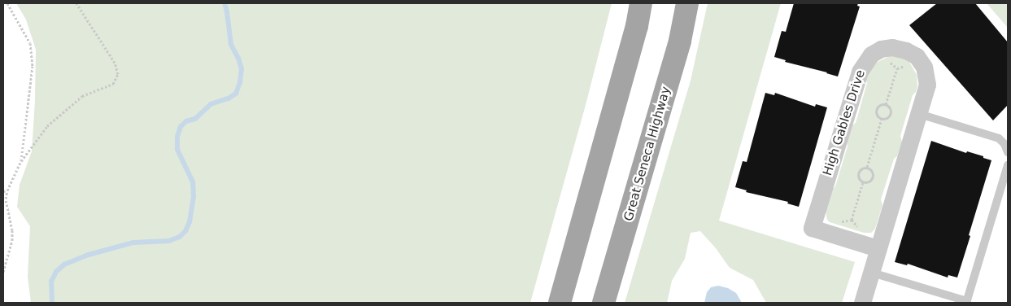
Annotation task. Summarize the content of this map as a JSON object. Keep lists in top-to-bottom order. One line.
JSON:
{"streets":{"main road":["Great Seneca Highway"],"street":["High Gables Drive"]}}
